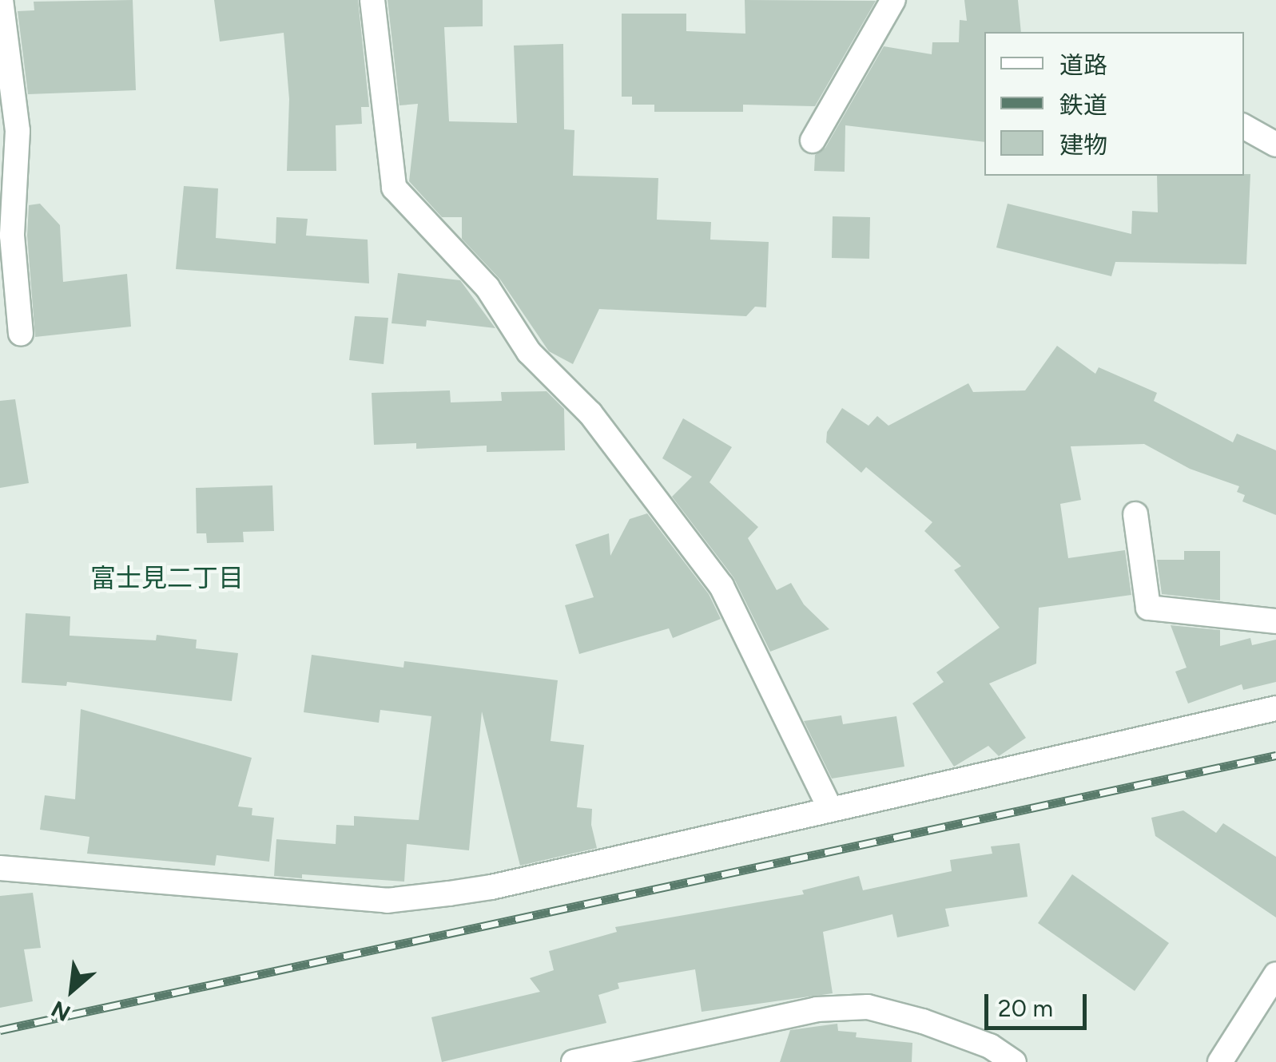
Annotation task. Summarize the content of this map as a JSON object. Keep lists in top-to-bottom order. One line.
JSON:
{"districts":["富士見二丁目"],"legend":["道路","鉄道","建物"],"scale_bar":"20 m","north":"bottom left"}
